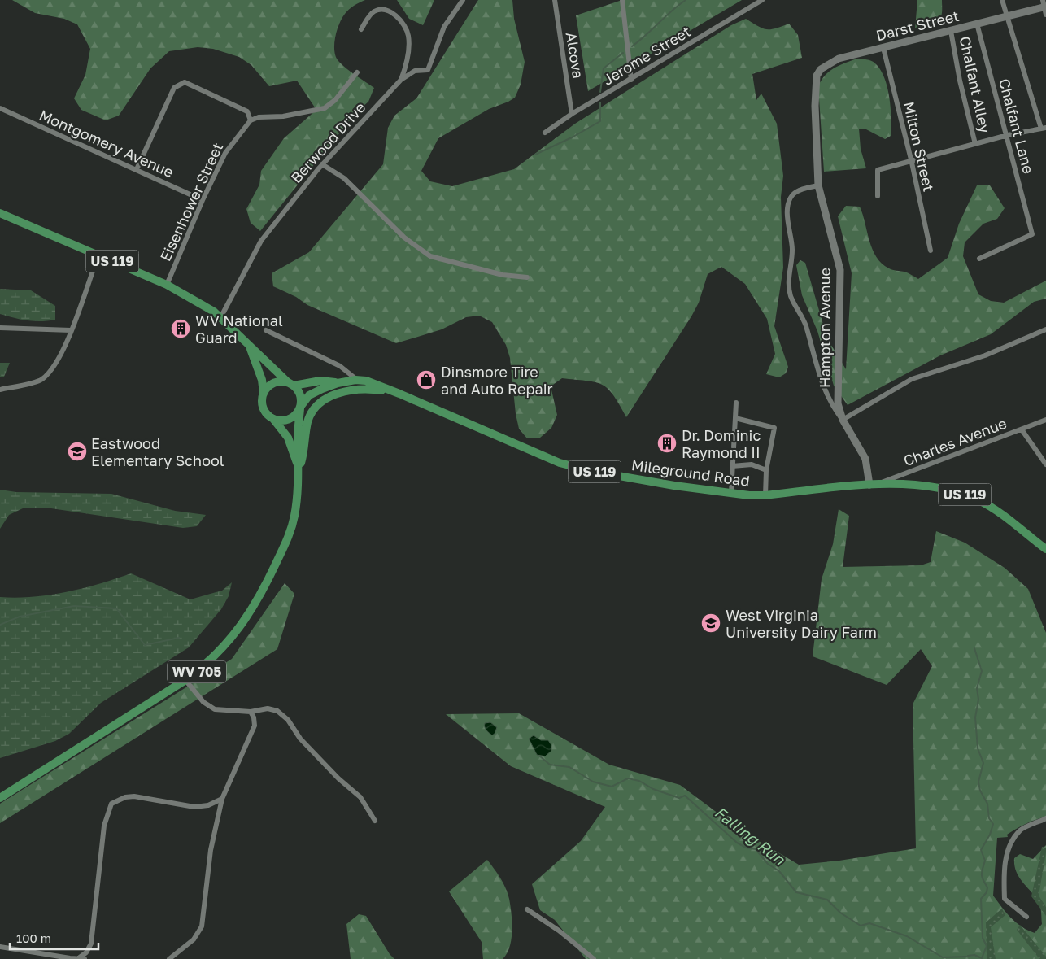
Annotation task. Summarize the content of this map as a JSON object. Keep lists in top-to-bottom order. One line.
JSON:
{"streets":{"main road":["US 119","Mileground Road","WV 705"],"street":["Darst Street","Alcova","Jerome Street","Chalfant Alley","Chalfant Lane","Berwood Drive","Montgomery Avenue","Milton Street","Eisenhower Street","Hampton Avenue","Charles Avenue"]},"crossings":[["Darst Street","Chalfant Alley"],["Darst Street","Chalfant Lane"],["Darst Street","Milton Street"],["Darst Street","Hampton Avenue"],["Alcova","Jerome Street"],["Berwood Drive","US 119"],["Montgomery Avenue","Eisenhower Street"],["Eisenhower Street","US 119"],["US 119","Hampton Avenue"],["US 119","Charles Avenue"],["US 119","Mileground Road"],["US 119","WV 705"],["Hampton Avenue","Charles Avenue"],["Hampton Avenue","Mileground Road"],["Charles Avenue","Mileground Road"],["Mileground Road","WV 705"]],"water":["Falling Run"],"places":{"building":["WV National Guard","Dr. Dominic Raymond II"],"shop":["Dinsmore Tire and Auto Repair"],"school or university":["Eastwood Elementary School","West Virginia University Dairy Farm"]},"scale_bar":"100 m"}
